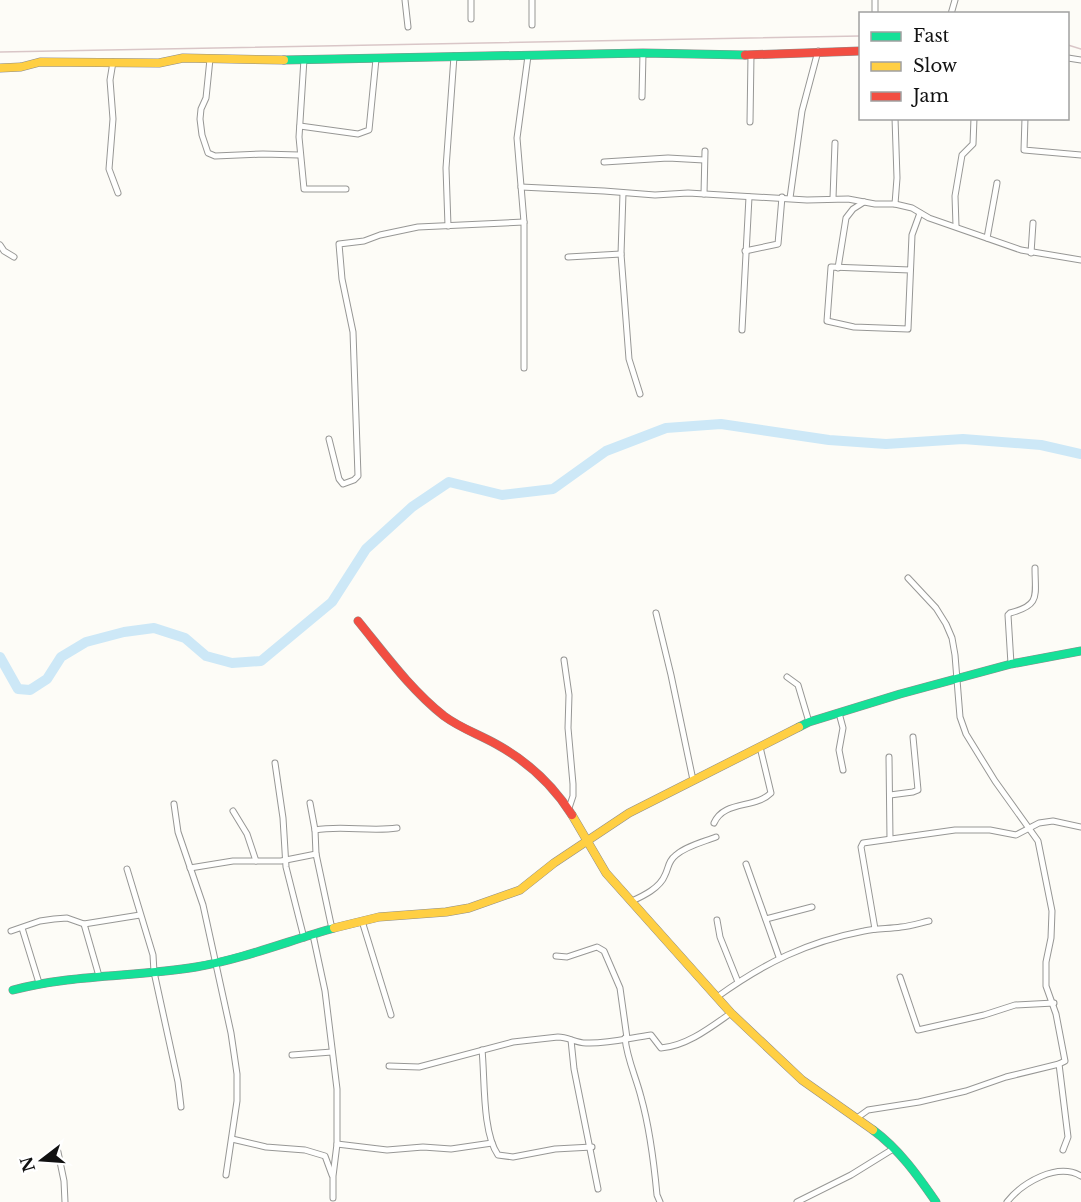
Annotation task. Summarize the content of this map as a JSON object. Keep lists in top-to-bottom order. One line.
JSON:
{"legend":["Fast","Slow","Jam"],"north":"left"}
